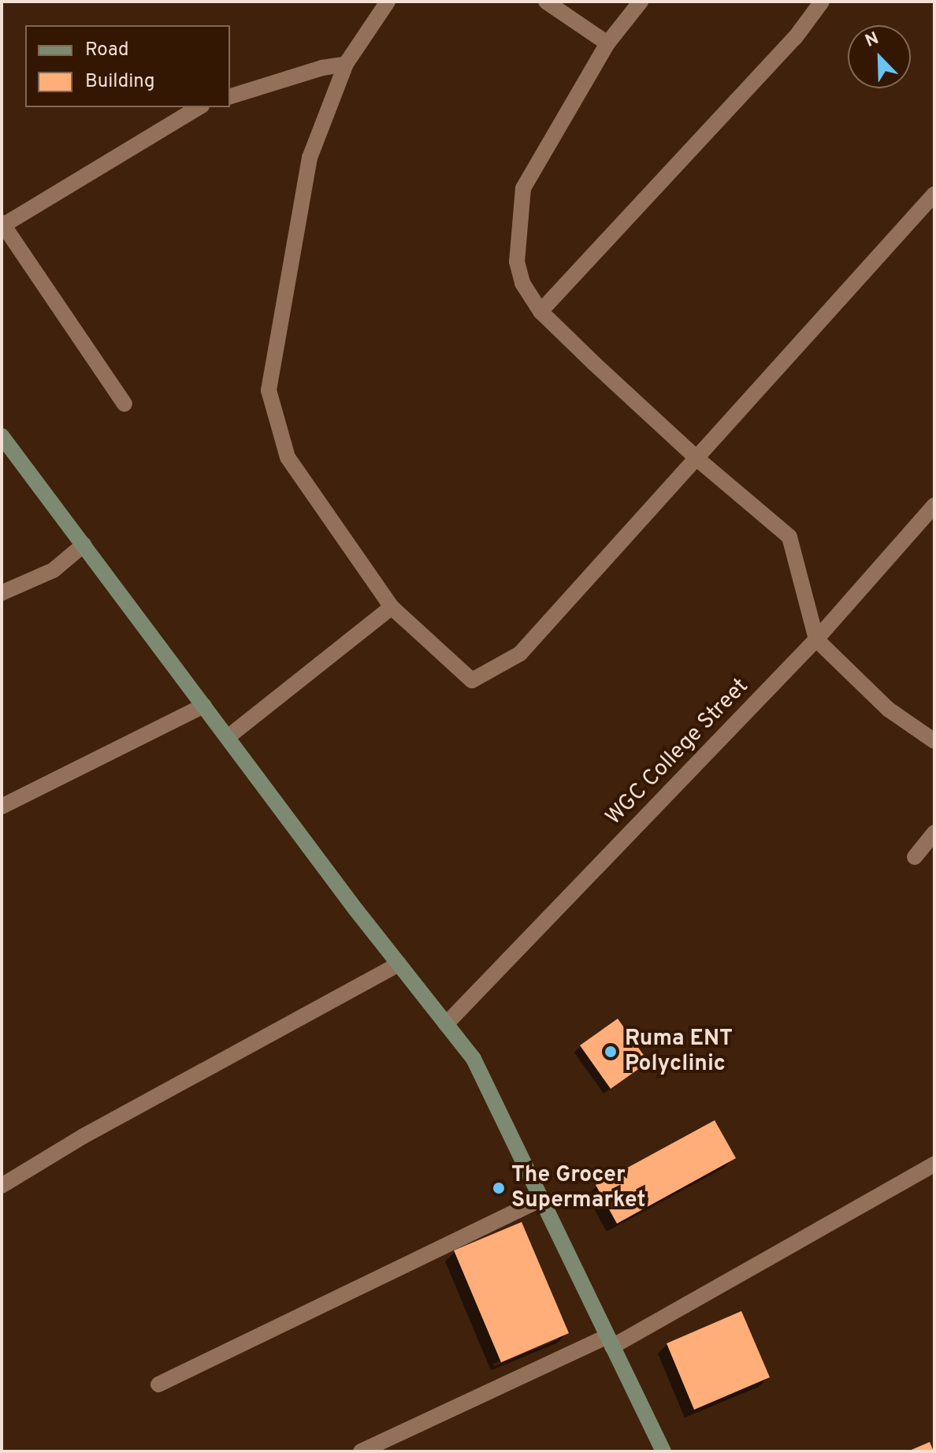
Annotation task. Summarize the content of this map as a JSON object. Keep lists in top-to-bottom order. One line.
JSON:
{"streets":{"street":["WGC College Street"]},"places":["Ruma ENT Polyclinic","The Grocer Supermarket"],"legend":["Road","Building"],"north":"top left"}
